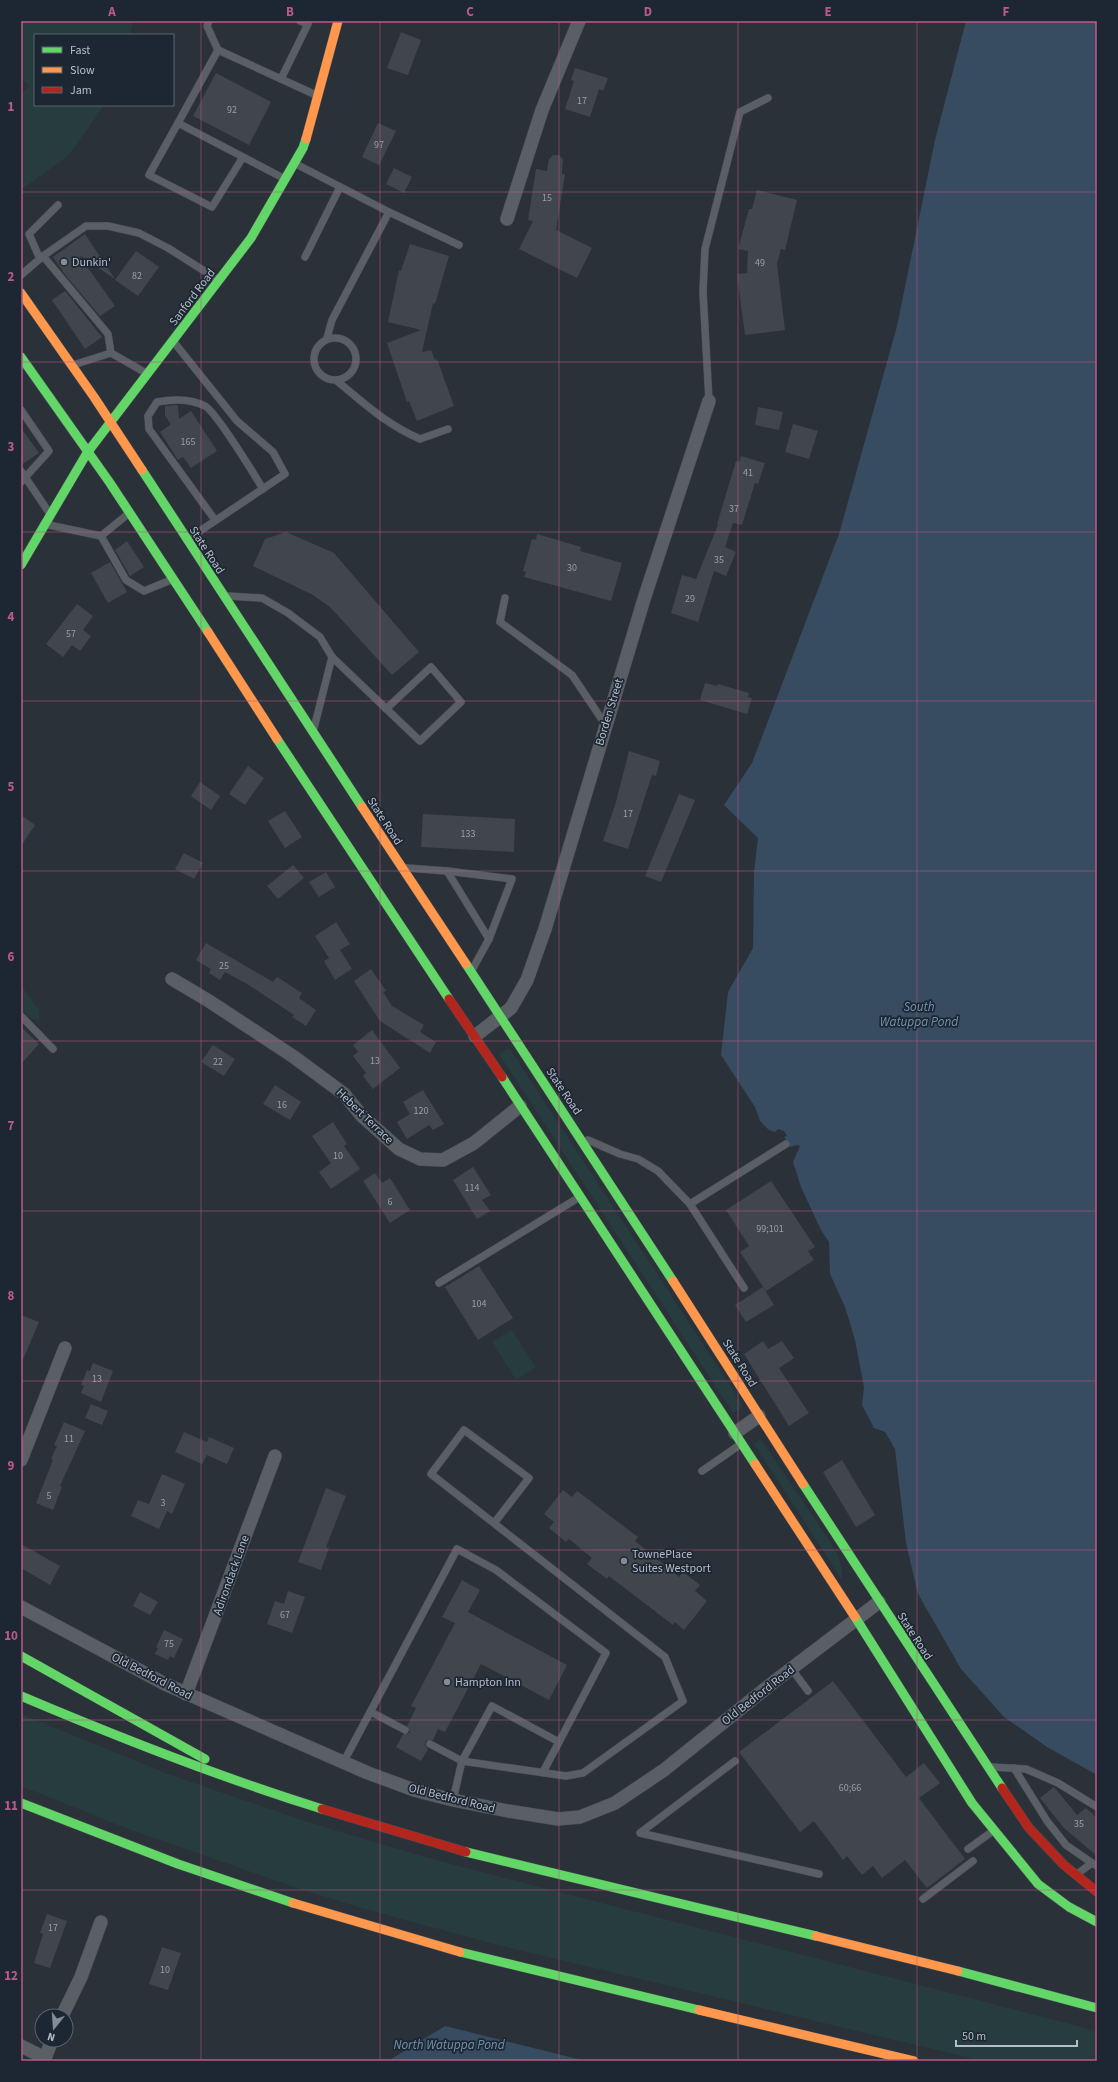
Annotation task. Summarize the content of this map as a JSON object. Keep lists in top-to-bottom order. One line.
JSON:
{"streets":{"main road":["Sanford Road","State Road"],"street":["Borden Street","Hebert Terrace","Adirondack Lane","Old Bedford Road"]},"crossings":[["Sanford Road","State Road"],["State Road","Borden Street"],["State Road","Old Bedford Road"],["Adirondack Lane","Old Bedford Road"]],"water":["South Watuppa Pond","North Watuppa Pond"],"places":["Dunkin'","TownePlace Suites Westport","Hampton Inn"],"house_numbers":["17","92","97","15","49","82","165","41","37","35","30","29","57","17","133","25","13","22","16","120","10","114","6","99;101","104","13","11","5","3","67","75","60;66","35","17","10"],"legend":["Fast","Slow","Jam"],"scale_bar":"50 m","north":"bottom","grid":{"columns":["A","B","C","D","E","F"],"rows":["1","2","3","4","5","6","7","8","9","10","11","12"]}}
